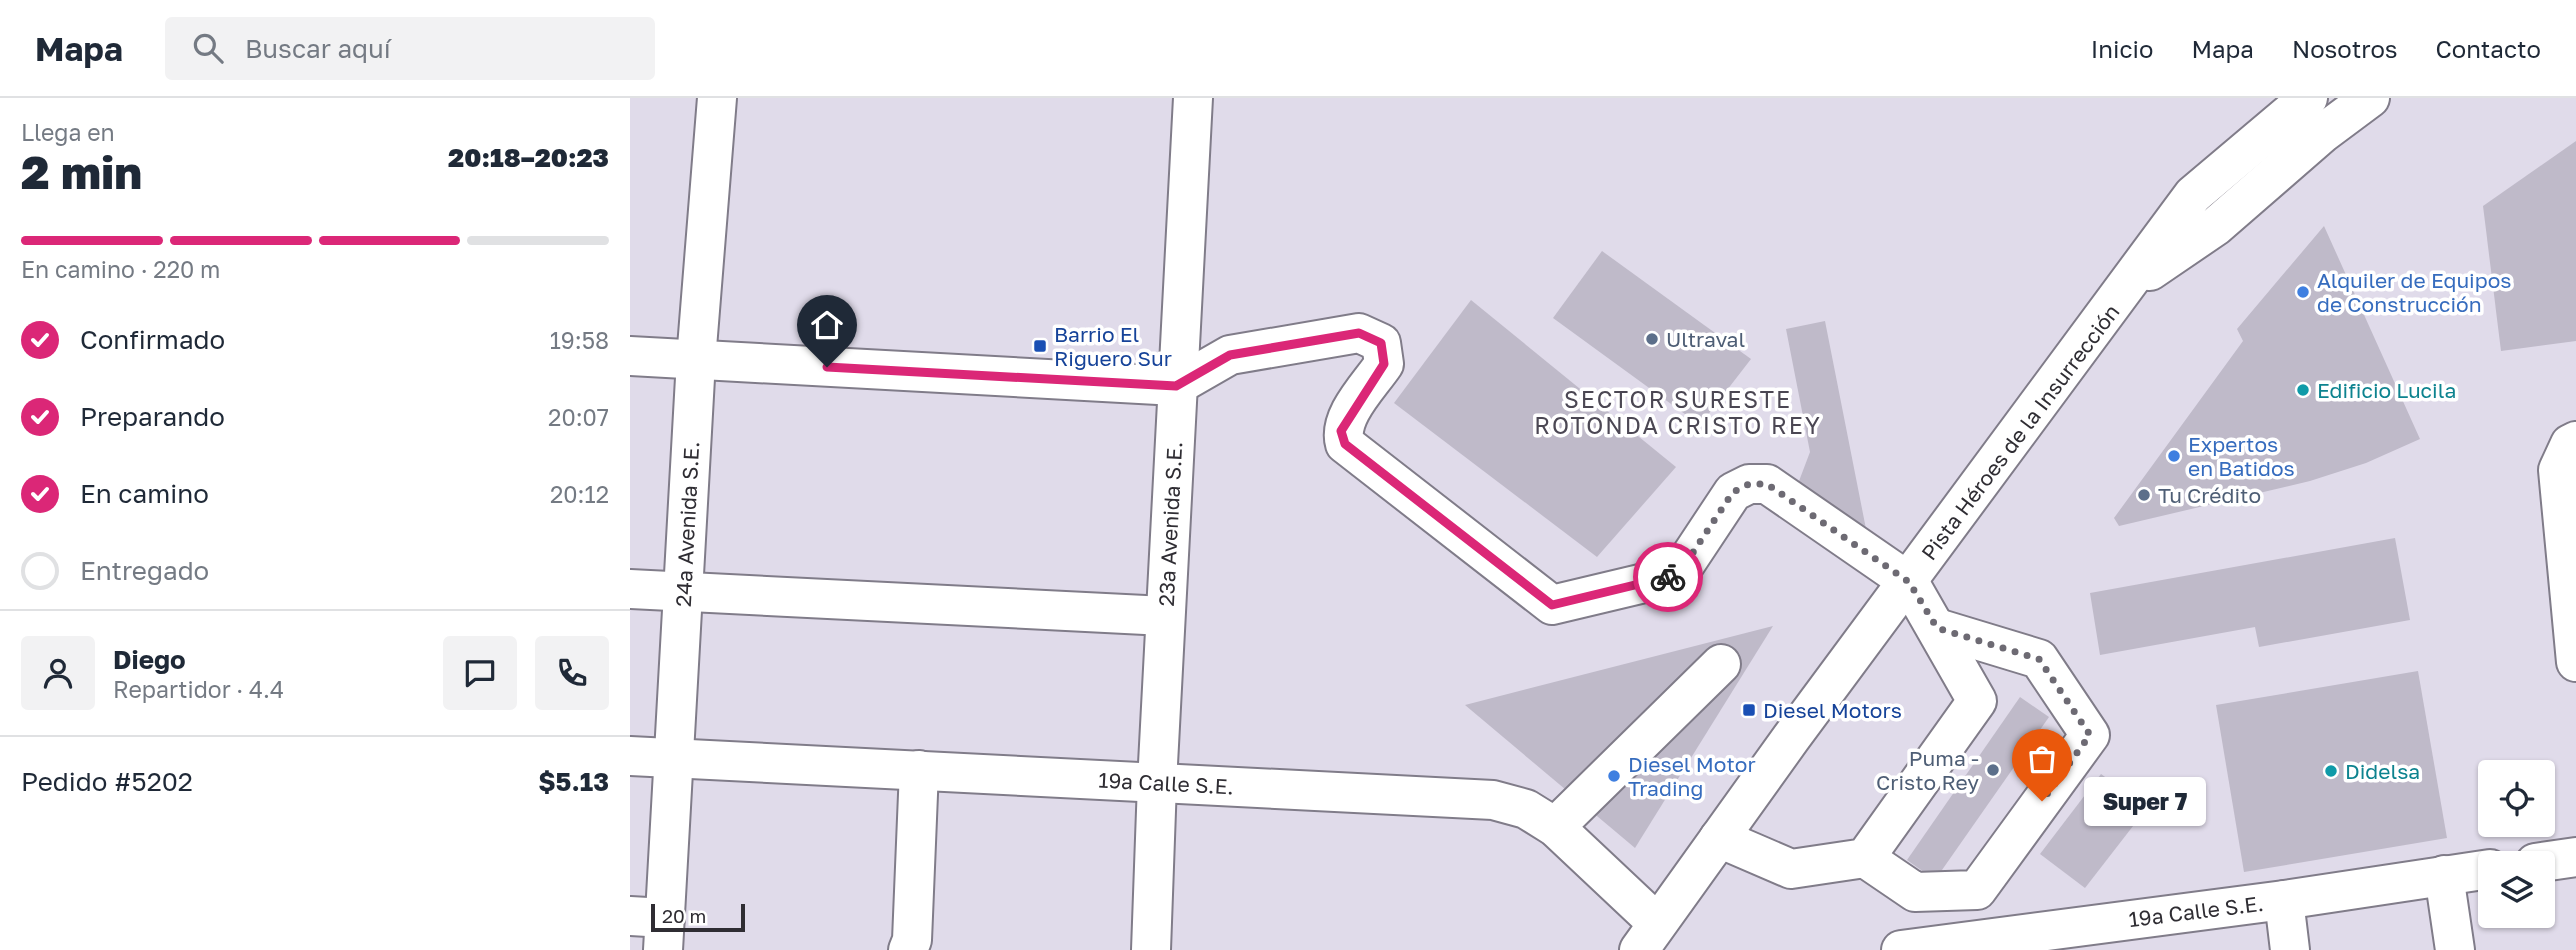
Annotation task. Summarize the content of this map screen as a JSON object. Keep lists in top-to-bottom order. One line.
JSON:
{"streets":{"street":["Pista Héroes de la Insurrección","24a Avenida S.E.","23a Avenida S.E.","19a Calle S.E."]},"crossings":[["Pista Héroes de la Insurrección","19a Calle S.E."],["24a Avenida S.E.","19a Calle S.E."],["23a Avenida S.E.","19a Calle S.E."]],"districts":["SECTOR SURESTE ROTONDA CRISTO REY"],"places":{"other":["Alquiler de Equipos de Construcción","Ultraval","Edificio Lucila","Expertos en Batidos","Tu Crédito","Puma - Cristo Rey","Didelsa","Diesel Motor Trading","Super 7"],"transit":["Barrio El Riguero Sur","Diesel Motors"]},"scale_bar":"20 m","page":{"header":"Mapa","search":"Buscar aquí","nav":["Inicio","Mapa","Nosotros","Contacto"],"heading":["2 min","Llega en","20:18–20:23"],"panel":["Diego","Repartidor · 4.4","Pedido #5202","$5.13"],"bar":"En camino · 220 m","list":[["Confirmado","19:58"],["Preparando","20:07"],["En camino","20:12"],"Entregado"],"bubble":"Super 7","scale":"20 m"}}
